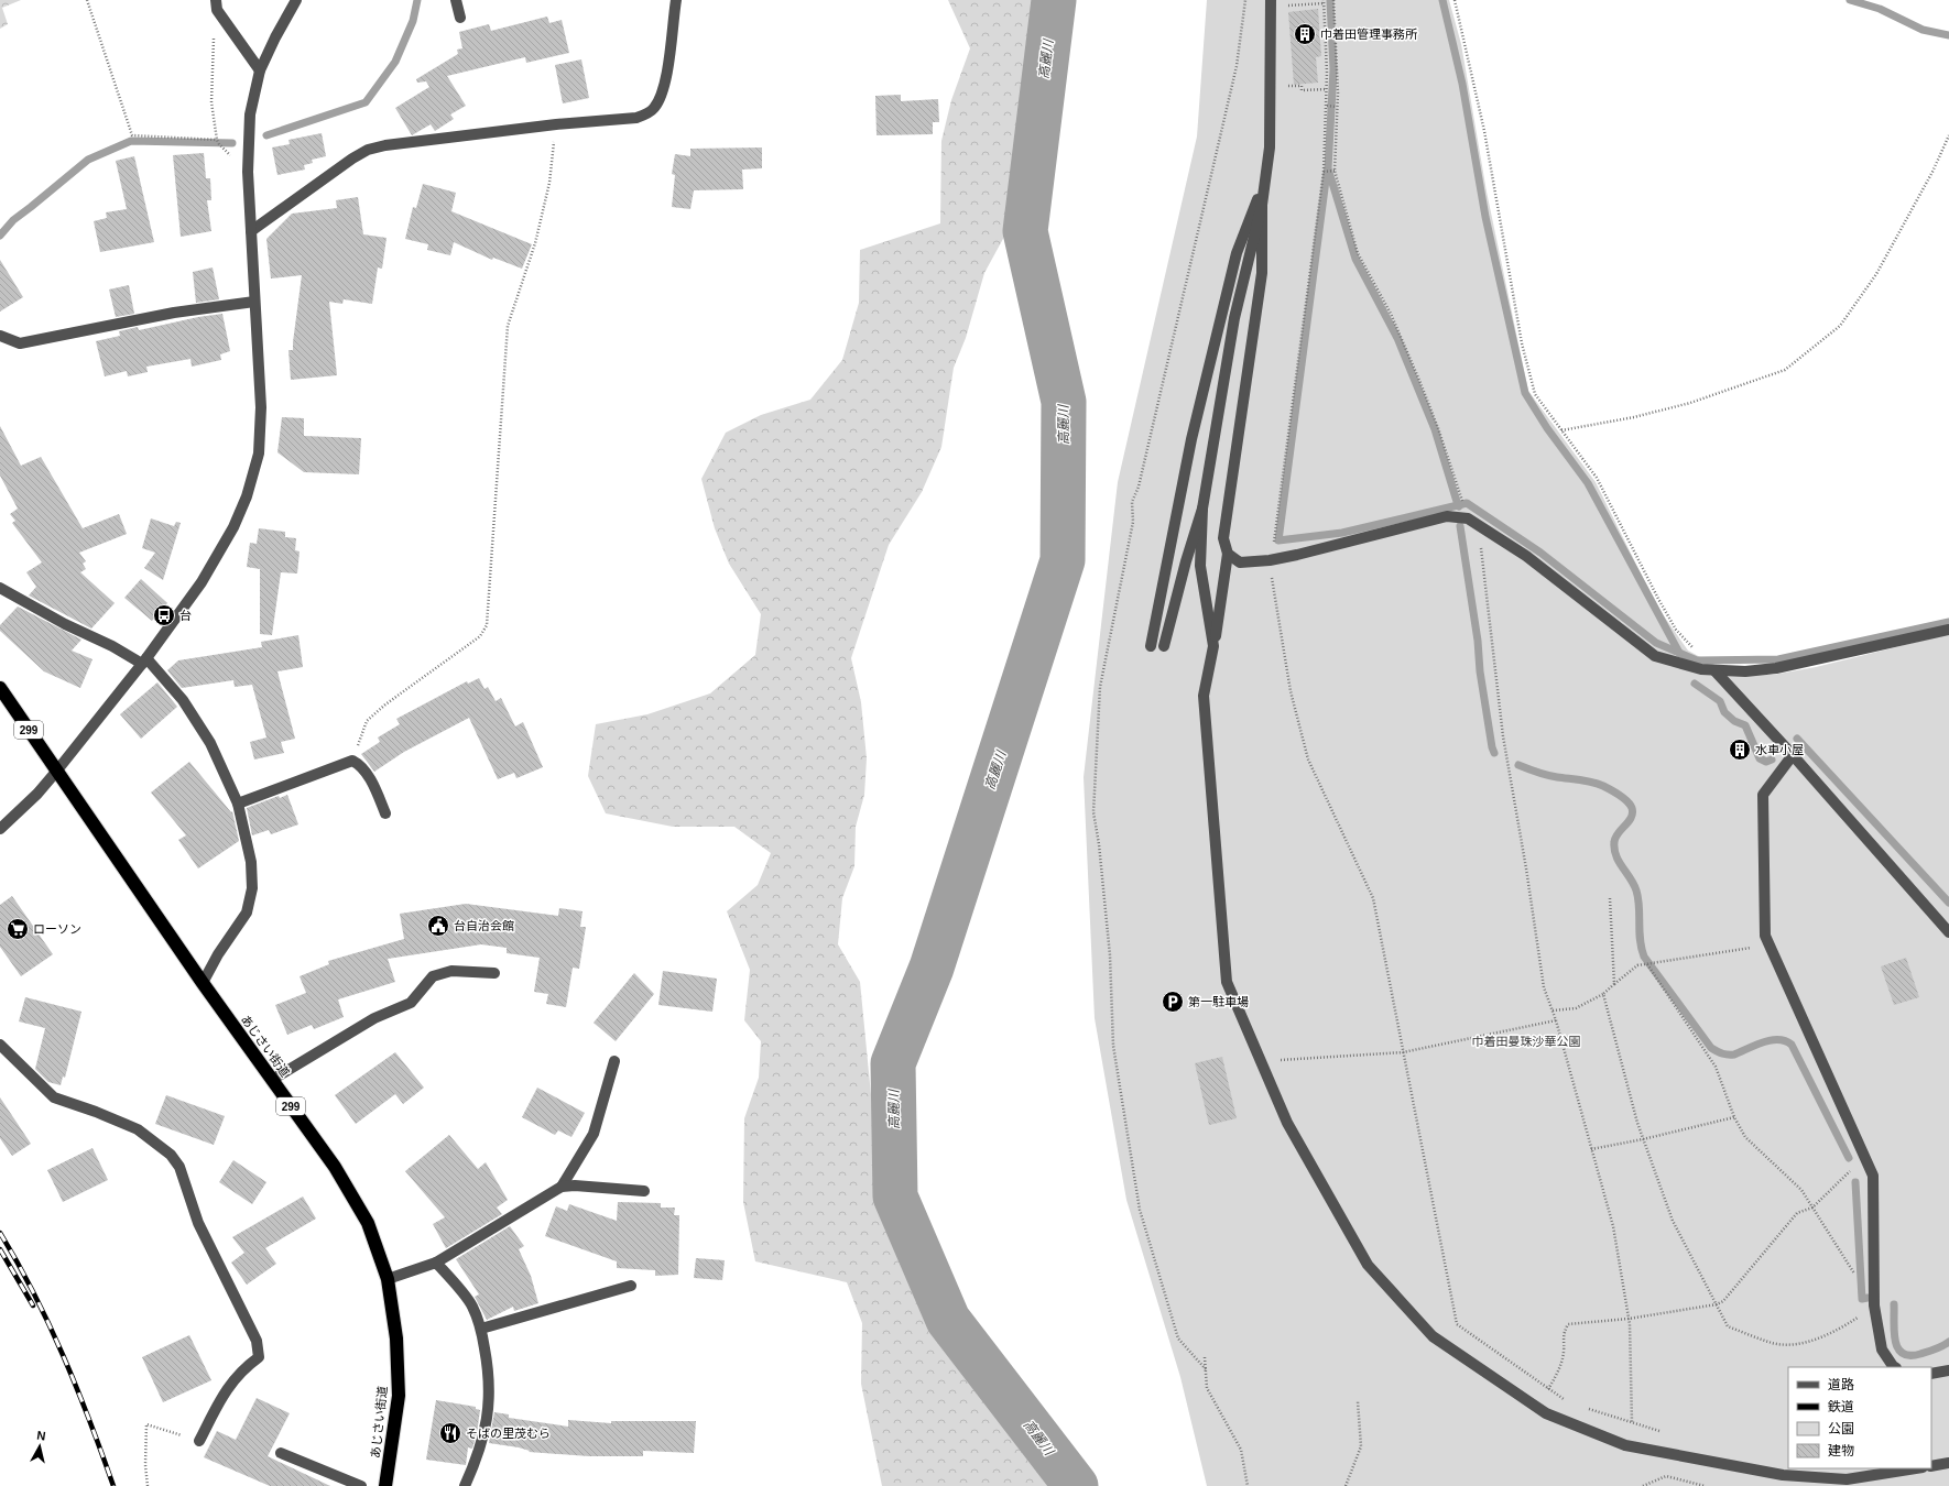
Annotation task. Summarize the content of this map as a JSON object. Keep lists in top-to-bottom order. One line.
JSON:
{"streets":{"highway":["299","あじさい街道"]},"water":["高麗川"],"parks":["巾着田曼珠沙華公園"],"places":{"building":["巾着田管理事務所","水車小屋"],"bus stop":["台"],"public building":["台自治会館"],"supermarket":["ローソン"],"parking":["第一駐車場"],"restaurant":["そばの里茂むら"]},"legend":["道路","鉄道","公園","建物"],"north":"top"}
